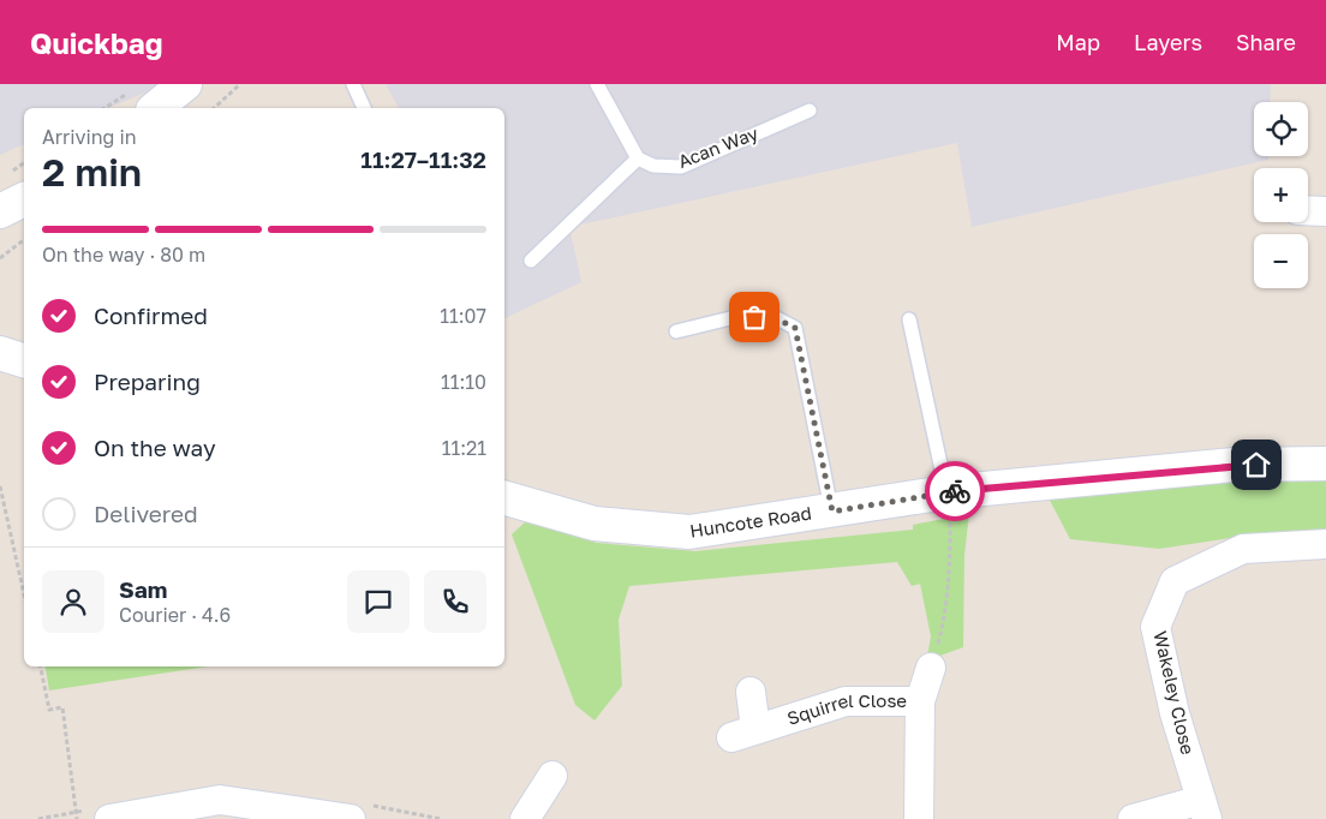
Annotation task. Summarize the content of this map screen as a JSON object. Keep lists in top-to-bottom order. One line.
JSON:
{"streets":{"street":["Huncote Road","Wakeley Close","Squirrel Close"],"lane":["Acan Way"]},"page":{"header":"Quickbag","nav":["Map","Layers","Share"],"map_buttons":["+","−"],"heading":["2 min","Arriving in","11:27–11:32"],"panel":["Sam","Courier · 4.6"],"bar":"On the way · 80 m","list":[["Confirmed","11:07"],["Preparing","11:10"],["On the way","11:21"],"Delivered"]}}
